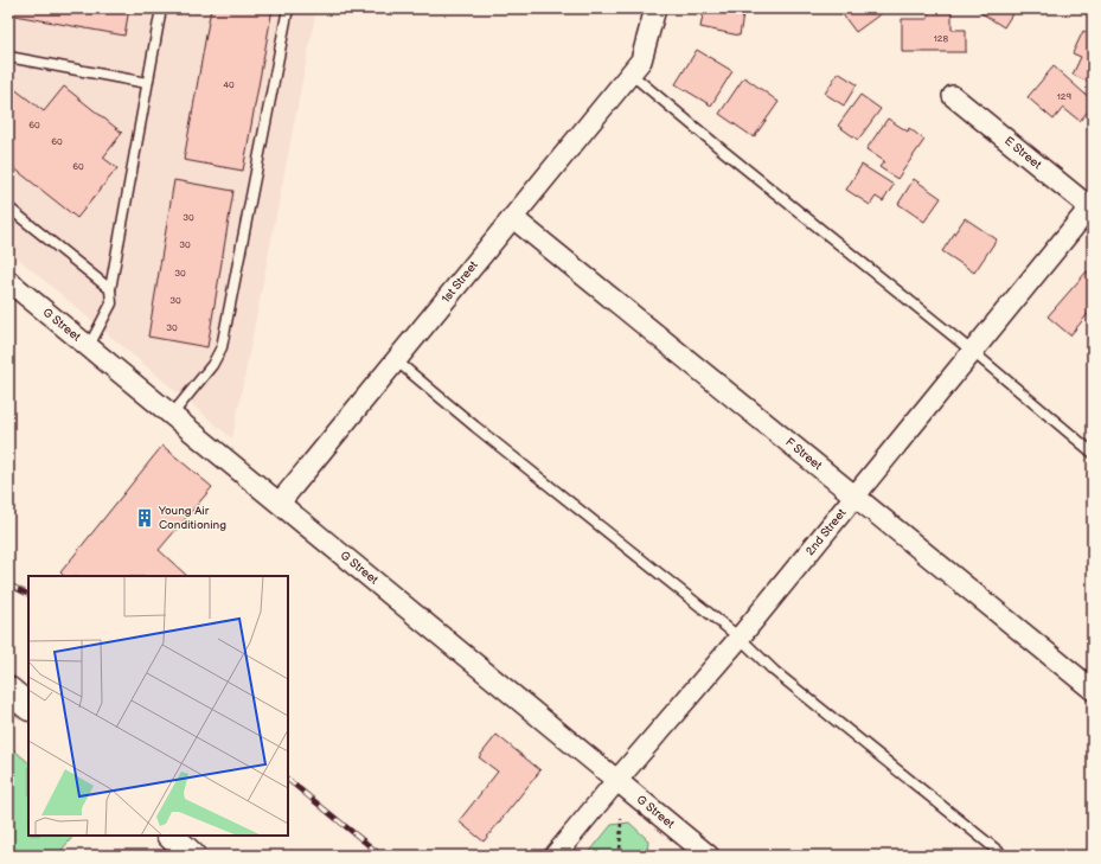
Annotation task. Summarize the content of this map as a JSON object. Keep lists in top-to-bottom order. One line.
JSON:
{"streets":{"street":["E Street","1st Street","G Street","F Street","2nd Street"]},"crossings":[["E Street","2nd Street"],["1st Street","G Street"],["1st Street","F Street"],["G Street","2nd Street"],["F Street","2nd Street"]],"places":{"building":["Young Air Conditioning"]},"house_numbers":["128","40","129","60","60","60","30","30","30","30","30"]}
